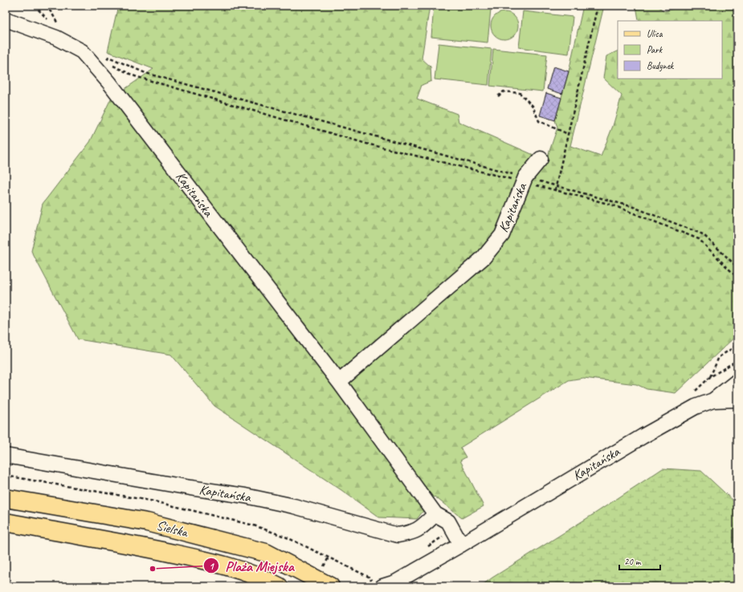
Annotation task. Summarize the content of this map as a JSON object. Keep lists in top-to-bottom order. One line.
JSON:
{"streets":{"main road":["Sielska"],"street":["Kapitańska"]},"places":["Plaża Miejska"],"legend":["Ulica","Park","Budynek"],"scale_bar":"20 m"}
